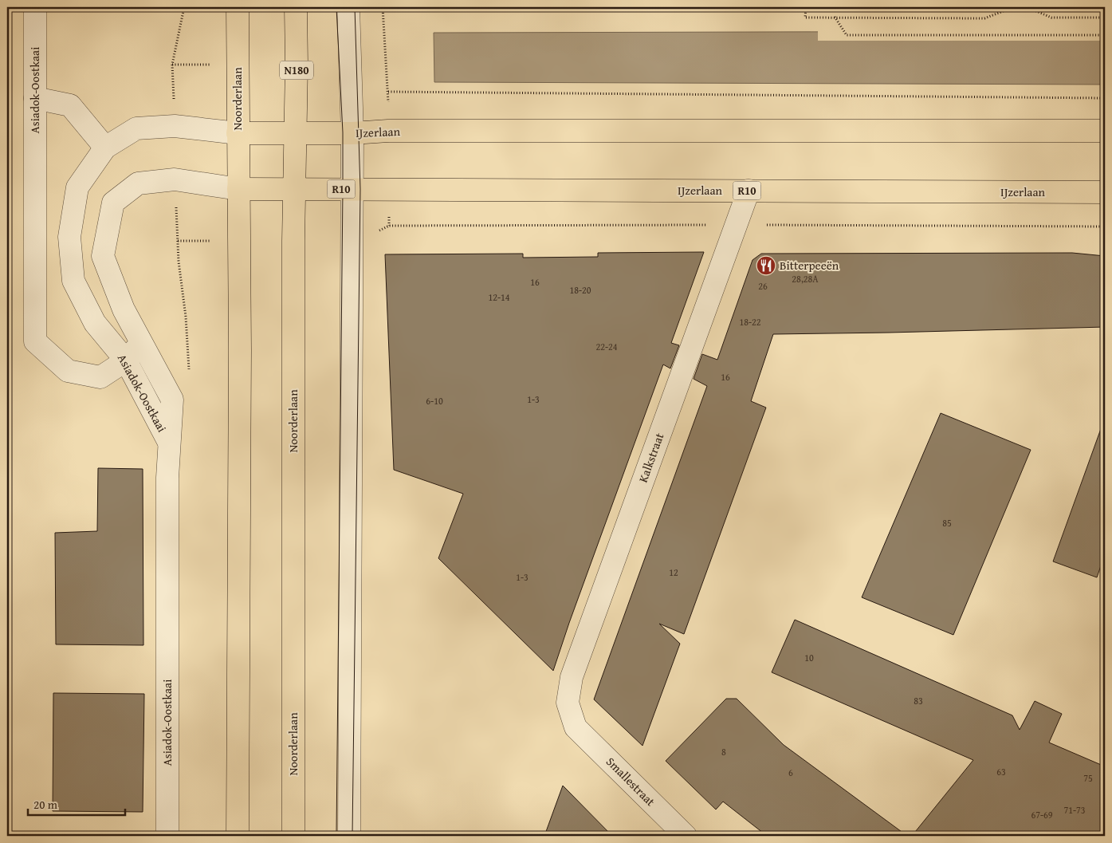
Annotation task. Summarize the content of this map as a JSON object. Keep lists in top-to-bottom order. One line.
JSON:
{"streets":{"main road":["N180","Noorderlaan","IJzerlaan","R10"],"street":["Asiadok-Oostkaai","Kalkstraat","Smallestraat"]},"crossings":[["Asiadok-Oostkaai","Noorderlaan"],["Asiadok-Oostkaai","IJzerlaan"],["Asiadok-Oostkaai","R10"],["Noorderlaan","IJzerlaan"],["Noorderlaan","R10"],["IJzerlaan","R10"],["IJzerlaan","Kalkstraat"],["Kalkstraat","Smallestraat"]],"places":{"restaurant":["Bitterpeeën"]},"house_numbers":["28,28A","16","26","18-20","12-14","18-22","22-24","16","1-3","6-10","85","12","1-3","10","83","8","63","6","75","71-73","67-69"],"scale_bar":"20 m"}
